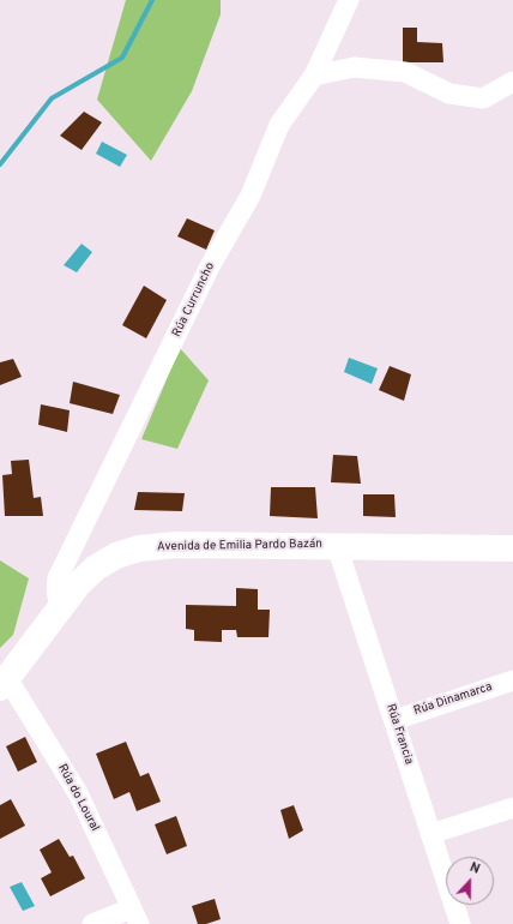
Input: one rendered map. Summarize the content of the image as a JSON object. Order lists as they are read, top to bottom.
{
  "streets": {
    "street": [
      "Rúa Curruncho",
      "Avenida de Emilia Pardo Bazán",
      "Rúa Dinamarca",
      "Rúa Francia",
      "Rúa do Loural"
    ]
  },
  "crossings": [
    ["Rúa Curruncho", "Avenida de Emilia Pardo Bazán"],
    ["Avenida de Emilia Pardo Bazán", "Rúa Francia"],
    ["Avenida de Emilia Pardo Bazán", "Rúa do Loural"],
    ["Rúa Dinamarca", "Rúa Francia"]
  ],
  "north": "top"
}
